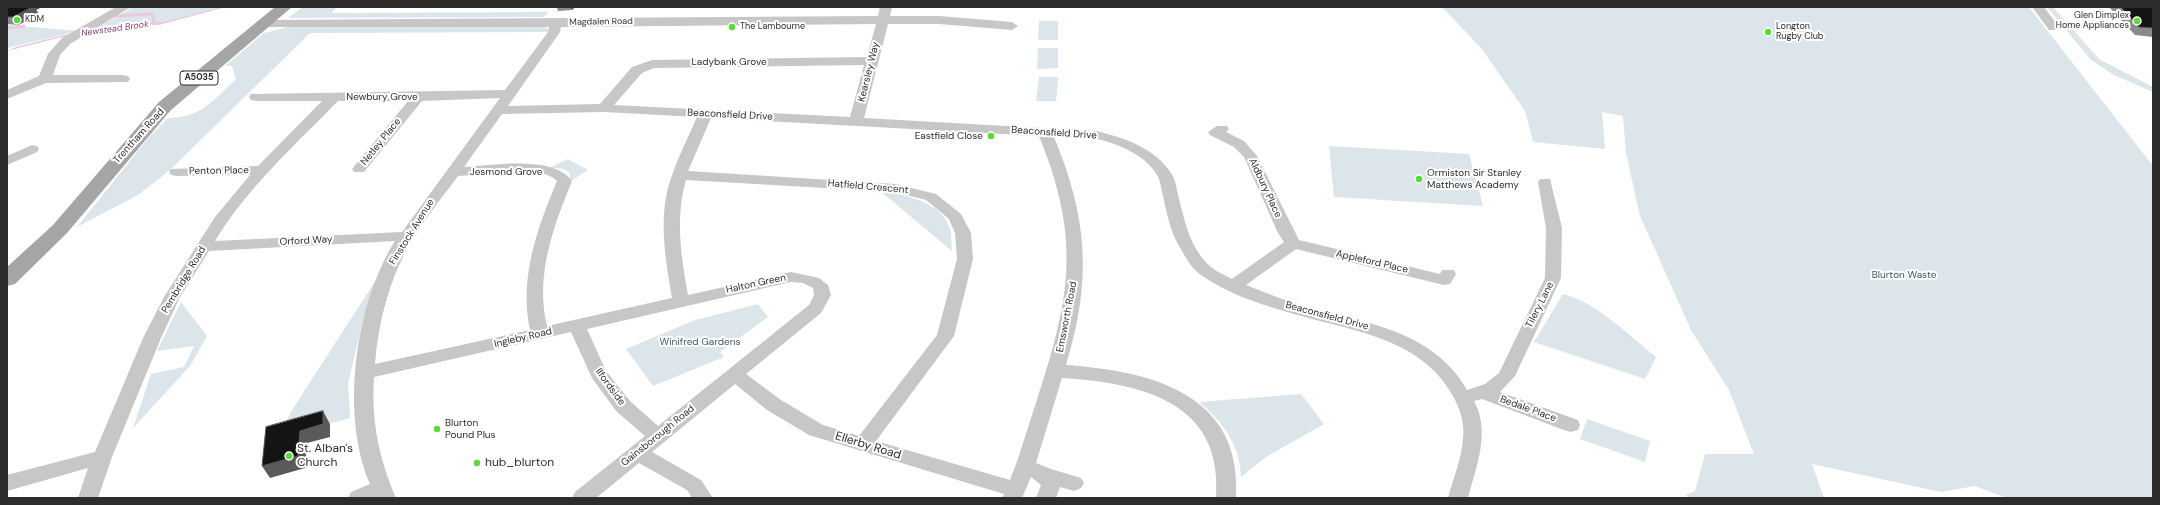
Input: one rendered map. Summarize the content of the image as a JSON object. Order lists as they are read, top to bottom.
{
  "streets": {
    "main road": ["A5035", "Trentham Road"],
    "street": [
      "Magdalen Road",
      "Ladybank Grove",
      "Kearsley Way",
      "Newbury Grove",
      "Beaconsfield Drive",
      "Netley Place",
      "Penton Place",
      "Jesmond Grove",
      "Hatfield Crescent",
      "Aldbury Place",
      "Finstock Avenue",
      "Orford Way",
      "Appleford Place",
      "Pembridge Road",
      "Halton Green",
      "Tilery Lane",
      "Emsworth Road",
      "Ingleby Road",
      "Ilfordside",
      "Bedale Place",
      "Gainsborough Road",
      "Ellerby Road"
    ]
  },
  "crossings": [
    ["Magdalen Road", "Kearsley Way"],
    ["Magdalen Road", "Trentham Road"],
    ["Magdalen Road", "Finstock Avenue"],
    ["Ladybank Grove", "Kearsley Way"],
    ["Ladybank Grove", "Beaconsfield Drive"],
    ["Kearsley Way", "Beaconsfield Drive"],
    ["Newbury Grove", "Netley Place"],
    ["Newbury Grove", "Finstock Avenue"],
    ["Newbury Grove", "Pembridge Road"],
    ["Beaconsfield Drive", "Finstock Avenue"],
    ["Beaconsfield Drive", "Tilery Lane"],
    ["Beaconsfield Drive", "Emsworth Road"],
    ["Penton Place", "Pembridge Road"],
    ["Jesmond Grove", "Finstock Avenue"],
    ["Jesmond Grove", "Ingleby Road"],
    ["Hatfield Crescent", "Ellerby Road"],
    ["Aldbury Place", "Appleford Place"],
    ["Finstock Avenue", "Orford Way"],
    ["Finstock Avenue", "Ingleby Road"],
    ["Orford Way", "Pembridge Road"],
    ["Halton Green", "Ingleby Road"],
    ["Halton Green", "Gainsborough Road"],
    ["Halton Green", "Ellerby Road"],
    ["Tilery Lane", "Bedale Place"],
    ["Emsworth Road", "Ellerby Road"],
    ["Ingleby Road", "Ilfordside"],
    ["Ilfordside", "Gainsborough Road"],
    ["Gainsborough Road", "Ellerby Road"]
  ],
  "water": ["Newstead Brook"],
  "parks": ["Blurton Waste", "Winifred Gardens"],
  "places": [
    "KDM",
    "Glen Dimplex Home Appliances",
    "The Lambourne",
    "Longton Rugby Club",
    "Eastfield Close",
    "Ormiston Sir Stanley Matthews Academy",
    "Blurton Pound Plus",
    "St. Alban's Church",
    "hub_blurton"
  ]
}
